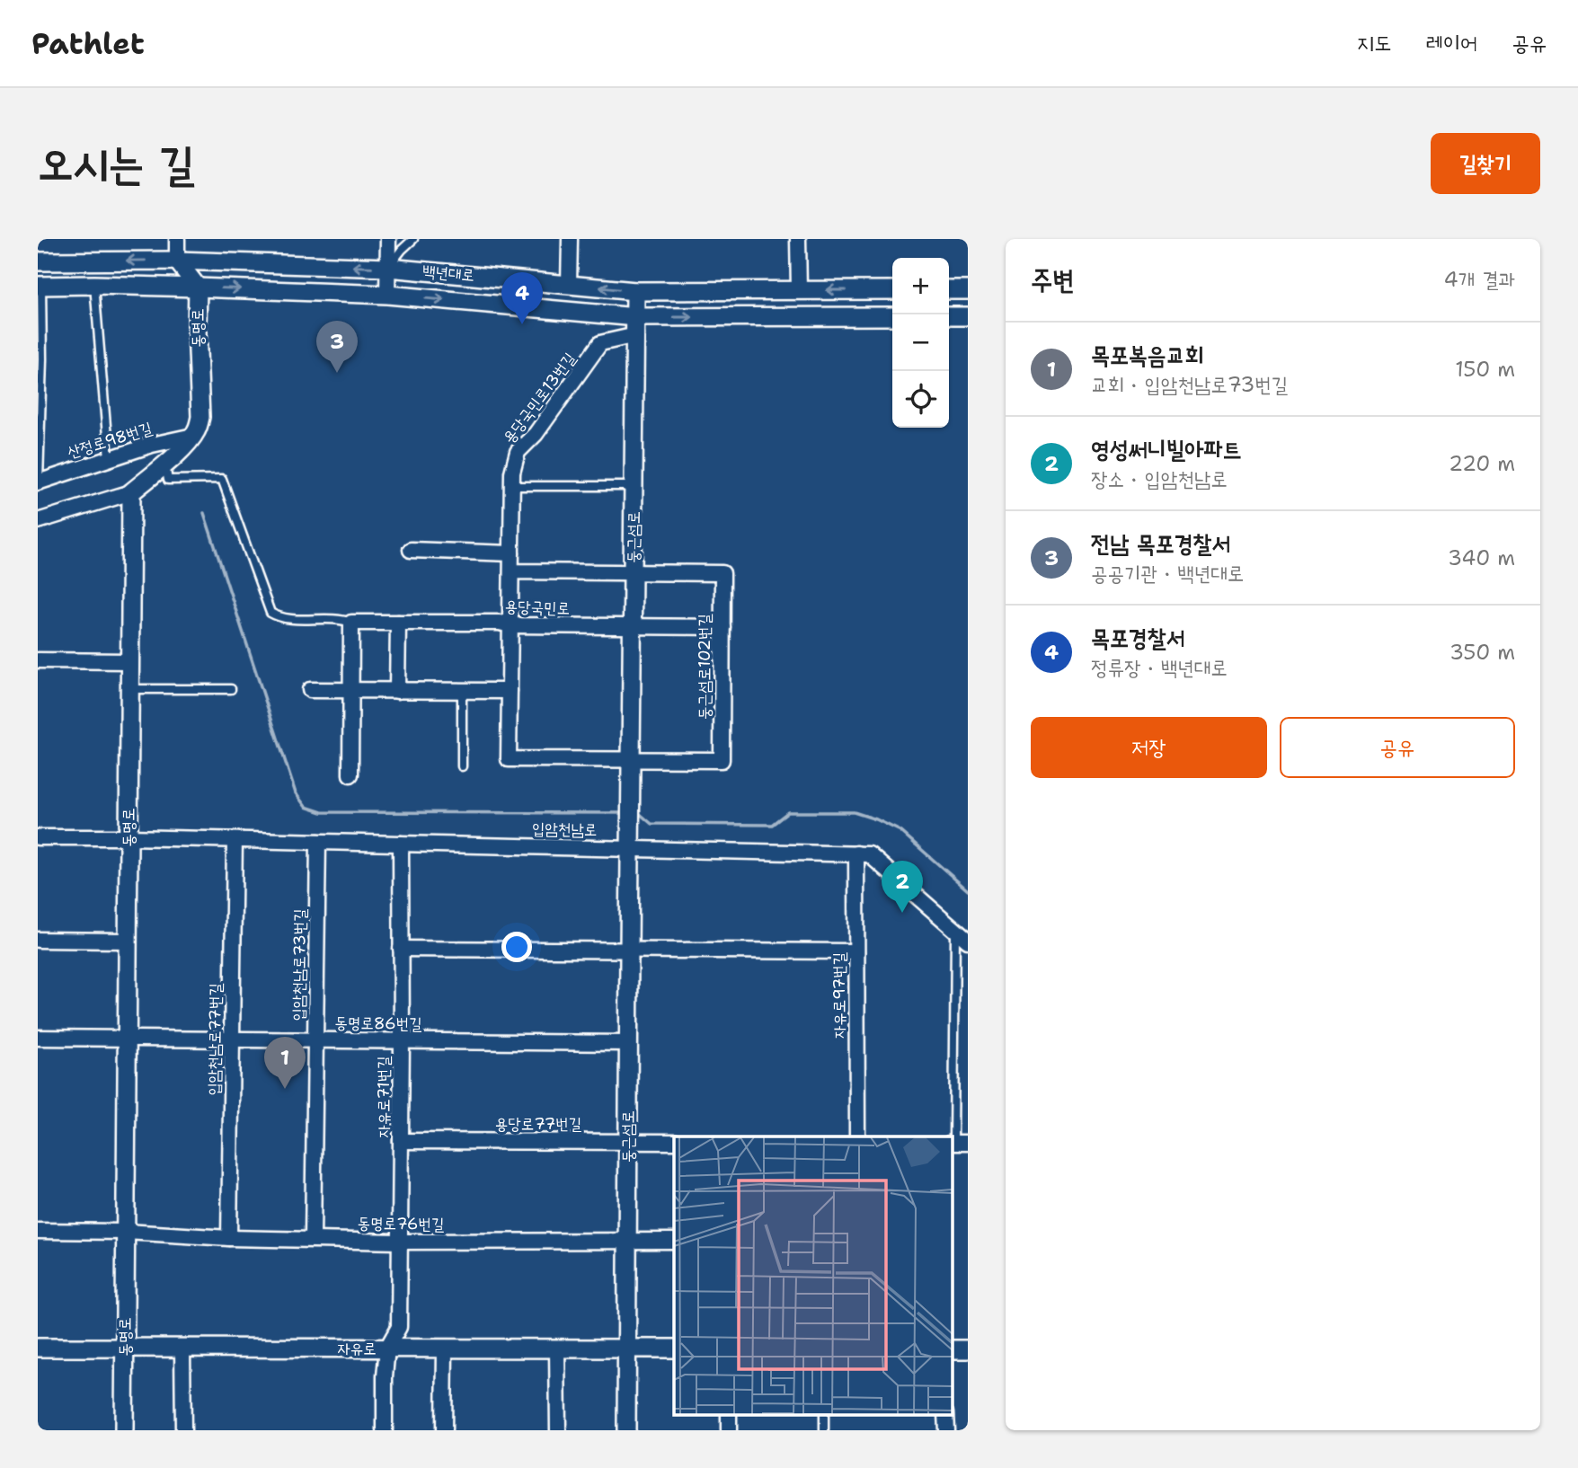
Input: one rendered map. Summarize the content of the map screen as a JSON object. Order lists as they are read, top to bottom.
{
  "streets": {
    "street": [
      "백년대로",
      "동명로",
      "용당국민로13번길",
      "산정로98번길",
      "둥근섬로",
      "용당국민로",
      "둥근섬로102번길",
      "입암천남로",
      "입암천남로73번길",
      "자유로97번길",
      "동명로86번길",
      "입암천남로77번길",
      "자유로71번길",
      "용당로77번길",
      "동명로76번길",
      "자유로"
    ]
  },
  "crossings": [
    ["백년대로", "동명로"],
    ["백년대로", "용당국민로13번길"],
    ["백년대로", "둥근섬로"],
    ["동명로", "산정로98번길"],
    ["동명로", "입암천남로"],
    ["동명로", "동명로86번길"],
    ["동명로", "동명로76번길"],
    ["동명로", "자유로"],
    ["용당국민로13번길", "둥근섬로"],
    ["용당국민로13번길", "용당국민로"],
    ["용당국민로13번길", "둥근섬로102번길"],
    ["둥근섬로", "용당국민로"],
    ["둥근섬로", "둥근섬로102번길"],
    ["둥근섬로", "입암천남로"],
    ["둥근섬로", "동명로86번길"],
    ["둥근섬로", "용당로77번길"],
    ["둥근섬로", "동명로76번길"],
    ["둥근섬로", "자유로"],
    ["용당국민로", "둥근섬로102번길"],
    ["입암천남로", "입암천남로73번길"],
    ["입암천남로", "자유로97번길"],
    ["입암천남로", "입암천남로77번길"],
    ["입암천남로", "자유로71번길"],
    ["입암천남로73번길", "동명로86번길"],
    ["입암천남로73번길", "동명로76번길"],
    ["동명로86번길", "입암천남로77번길"],
    ["동명로86번길", "자유로71번길"],
    ["입암천남로77번길", "동명로76번길"],
    ["자유로71번길", "용당로77번길"],
    ["자유로71번길", "동명로76번길"],
    ["자유로71번길", "자유로"]
  ],
  "page": {
    "header": "Pathlet",
    "nav": ["지도", "레이어", "공유"],
    "buttons": [
      "길찾기",
      ["저장", "공유"]
    ],
    "title": "오시는 길",
    "heading": ["주변", "4개 결과"],
    "map_buttons": ["+", "−"],
    "pins": [
      "4",
      "3",
      "2",
      "1"
    ],
    "list": [
      {
        "mark": "1",
        "name": "목포복음교회",
        "note": "교회 · 입암천남로73번길",
        "value": "150 m"
      },
      {
        "mark": "2",
        "name": "영성써니빌아파트",
        "note": "장소 · 입암천남로",
        "value": "220 m"
      },
      {
        "mark": "3",
        "name": "전남 목포경찰서",
        "note": "공공기관 · 백년대로",
        "value": "340 m"
      },
      {
        "mark": "4",
        "name": "목포경찰서",
        "note": "정류장 · 백년대로",
        "value": "350 m"
      }
    ]
  }
}
